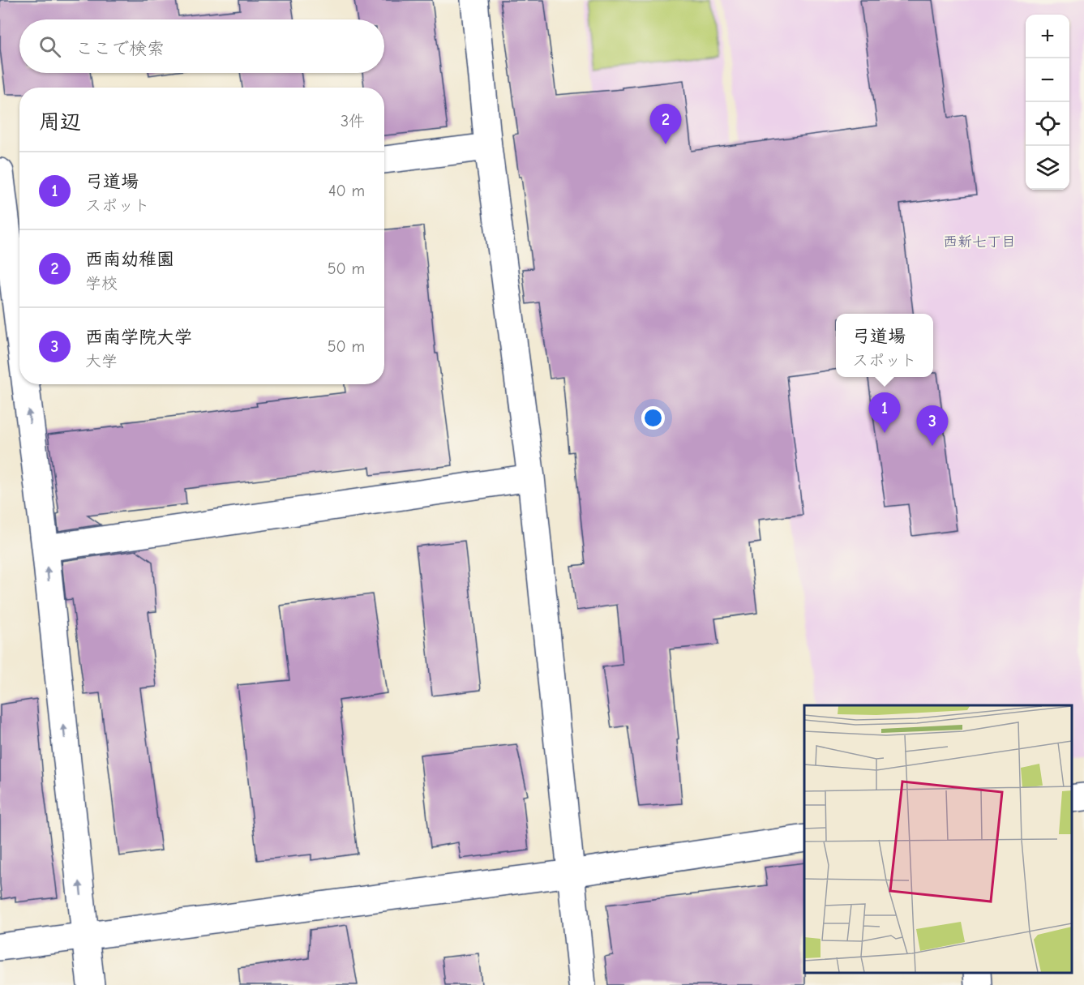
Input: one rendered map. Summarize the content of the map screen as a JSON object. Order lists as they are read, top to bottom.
{
  "districts": ["西新七丁目"],
  "page": {
    "map_buttons": ["+", "−"],
    "search": "ここで検索",
    "heading": ["周辺", "3件"],
    "pins": ["2", "1", "3"],
    "list": [
      {
        "mark": "1",
        "name": "弓道場",
        "note": "スポット",
        "value": "40 m"
      },
      {
        "mark": "2",
        "name": "西南幼稚園",
        "note": "学校",
        "value": "50 m"
      },
      {
        "mark": "3",
        "name": "西南学院大学",
        "note": "大学",
        "value": "50 m"
      }
    ],
    "popup": ["弓道場", "スポット"]
  }
}
